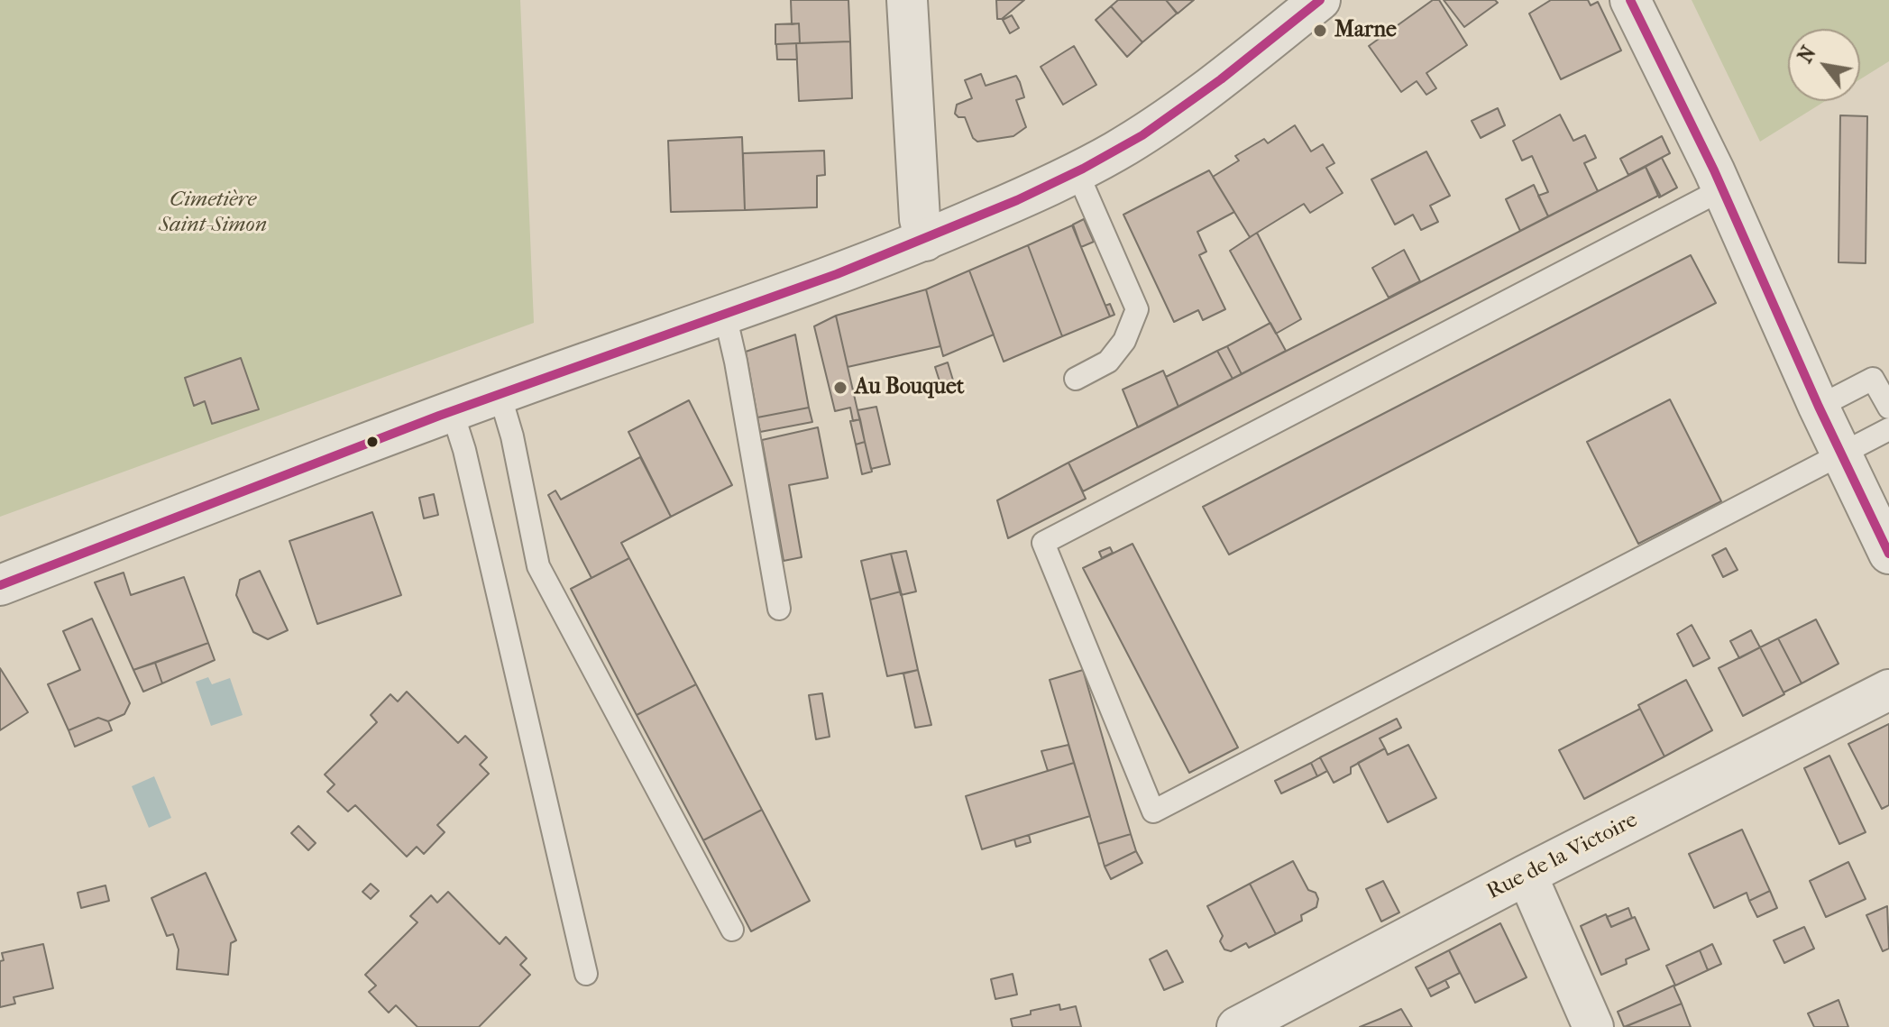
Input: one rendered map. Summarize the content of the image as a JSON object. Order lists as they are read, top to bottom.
{
  "streets": {
    "street": ["Rue de la Victoire"]
  },
  "parks": ["Cimetière Saint-Simon"],
  "places": ["Marne", "Au Bouquet"],
  "north": "top left"
}
